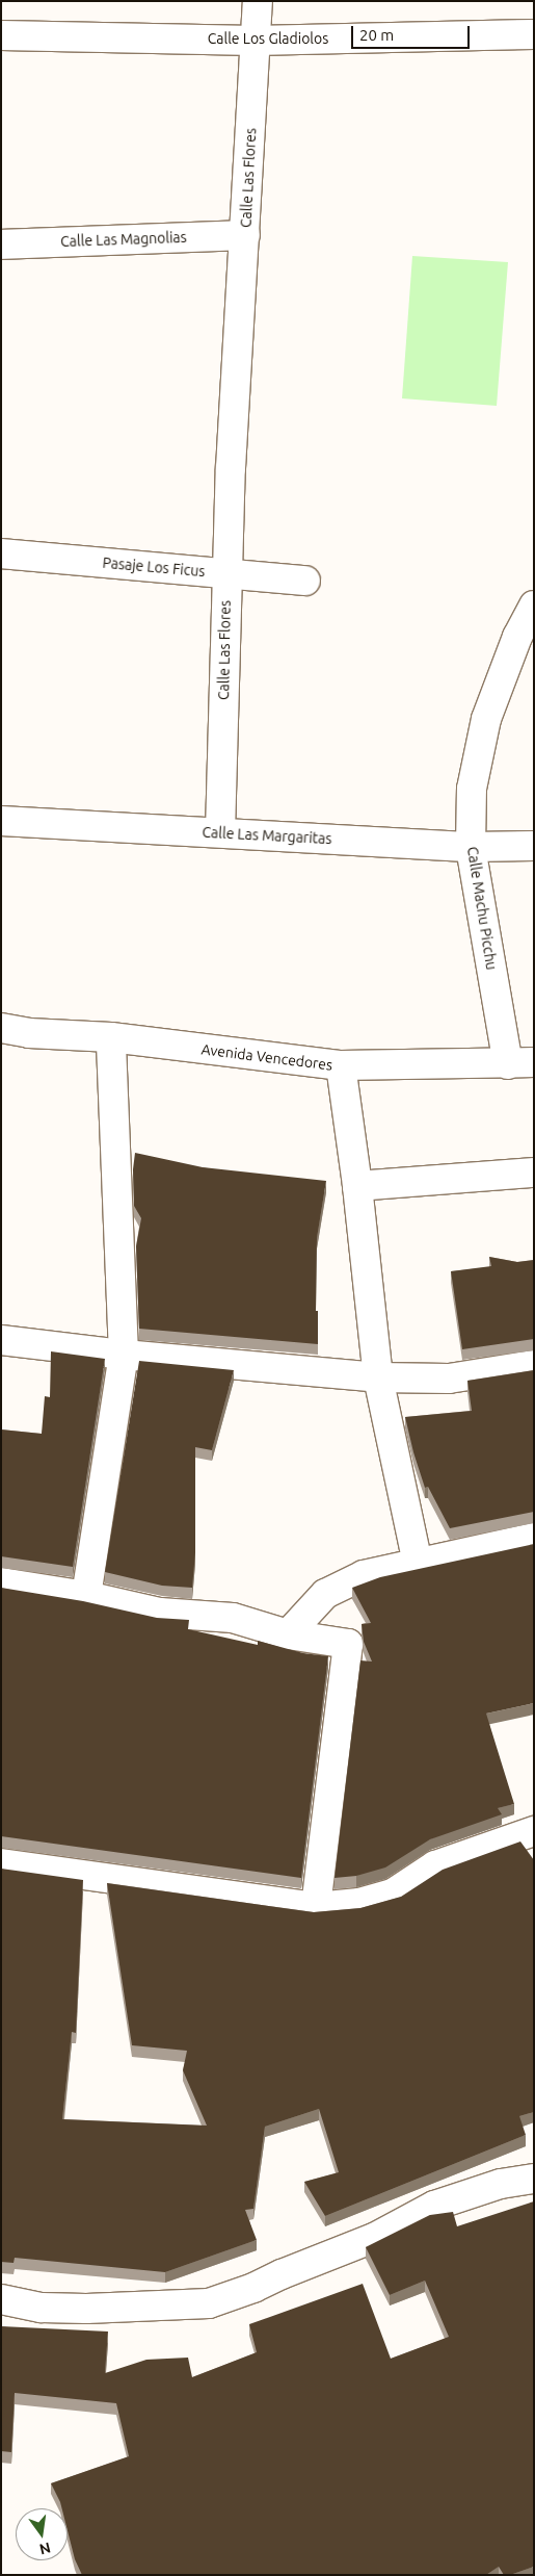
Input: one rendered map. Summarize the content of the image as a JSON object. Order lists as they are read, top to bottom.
{
  "streets": {
    "street": [
      "Calle Los Gladiolos",
      "Calle Las Flores",
      "Calle Las Magnolias",
      "Pasaje Los Ficus",
      "Calle Las Margaritas",
      "Calle Machu Picchu",
      "Avenida Vencedores"
    ]
  },
  "crossings": [
    ["Calle Los Gladiolos", "Calle Las Flores"],
    ["Calle Las Flores", "Calle Las Magnolias"],
    ["Calle Las Flores", "Pasaje Los Ficus"],
    ["Calle Las Flores", "Calle Las Margaritas"],
    ["Calle Las Margaritas", "Calle Machu Picchu"],
    ["Calle Machu Picchu", "Avenida Vencedores"]
  ],
  "scale_bar": "20 m",
  "north": "bottom"
}
